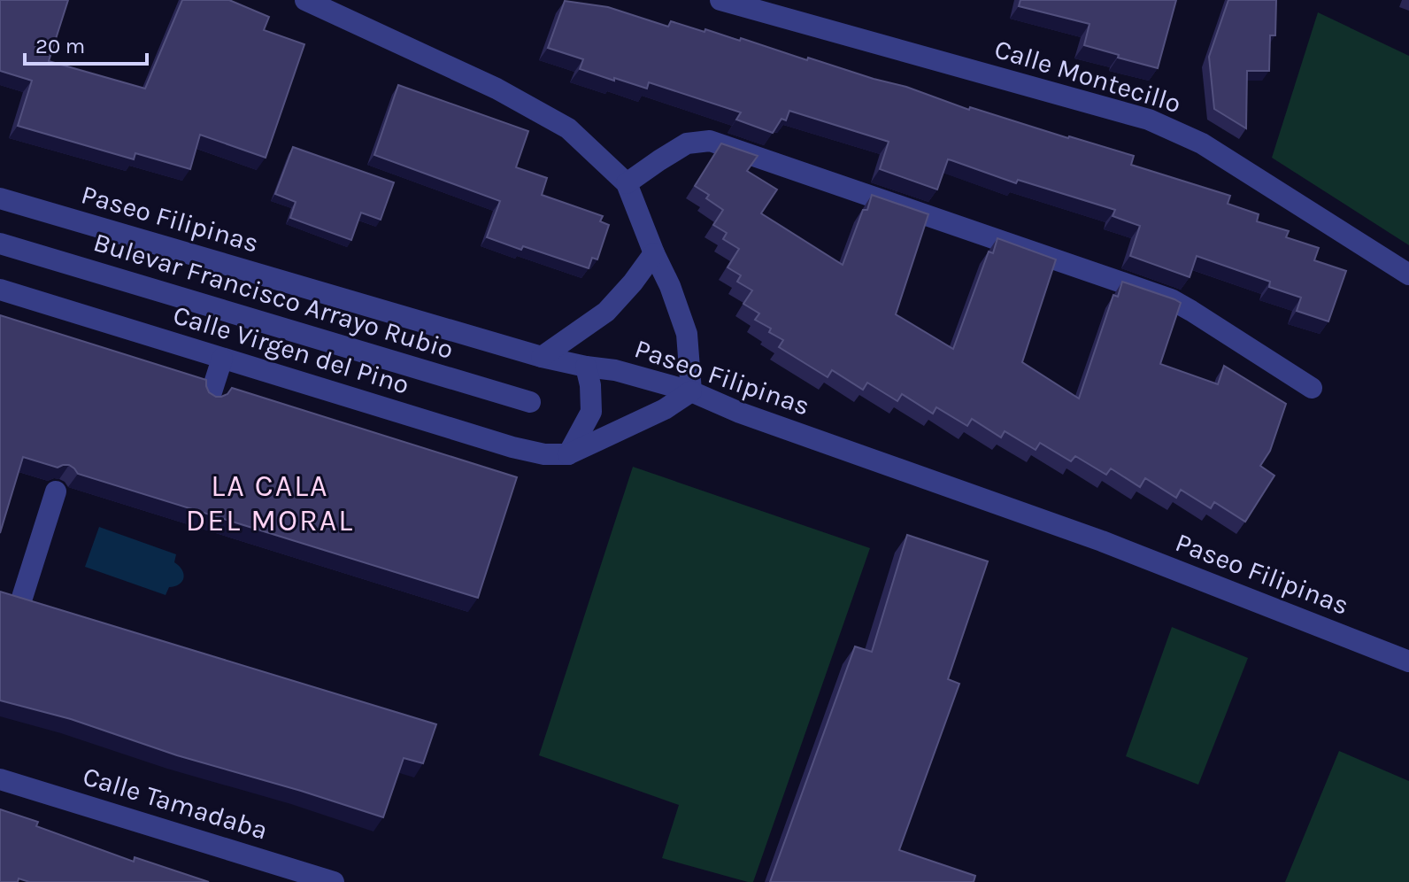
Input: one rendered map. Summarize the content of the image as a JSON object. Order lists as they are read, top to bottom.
{
  "streets": {
    "street": [
      "Calle Montecillo",
      "Paseo Filipinas",
      "Bulevar Francisco Arrayo Rubio",
      "Calle Virgen del Pino",
      "Calle Tamadaba"
    ]
  },
  "crossings": [
    ["Paseo Filipinas", "Calle Virgen del Pino"]
  ],
  "districts": ["LA CALA DEL MORAL"],
  "scale_bar": "20 m"
}
